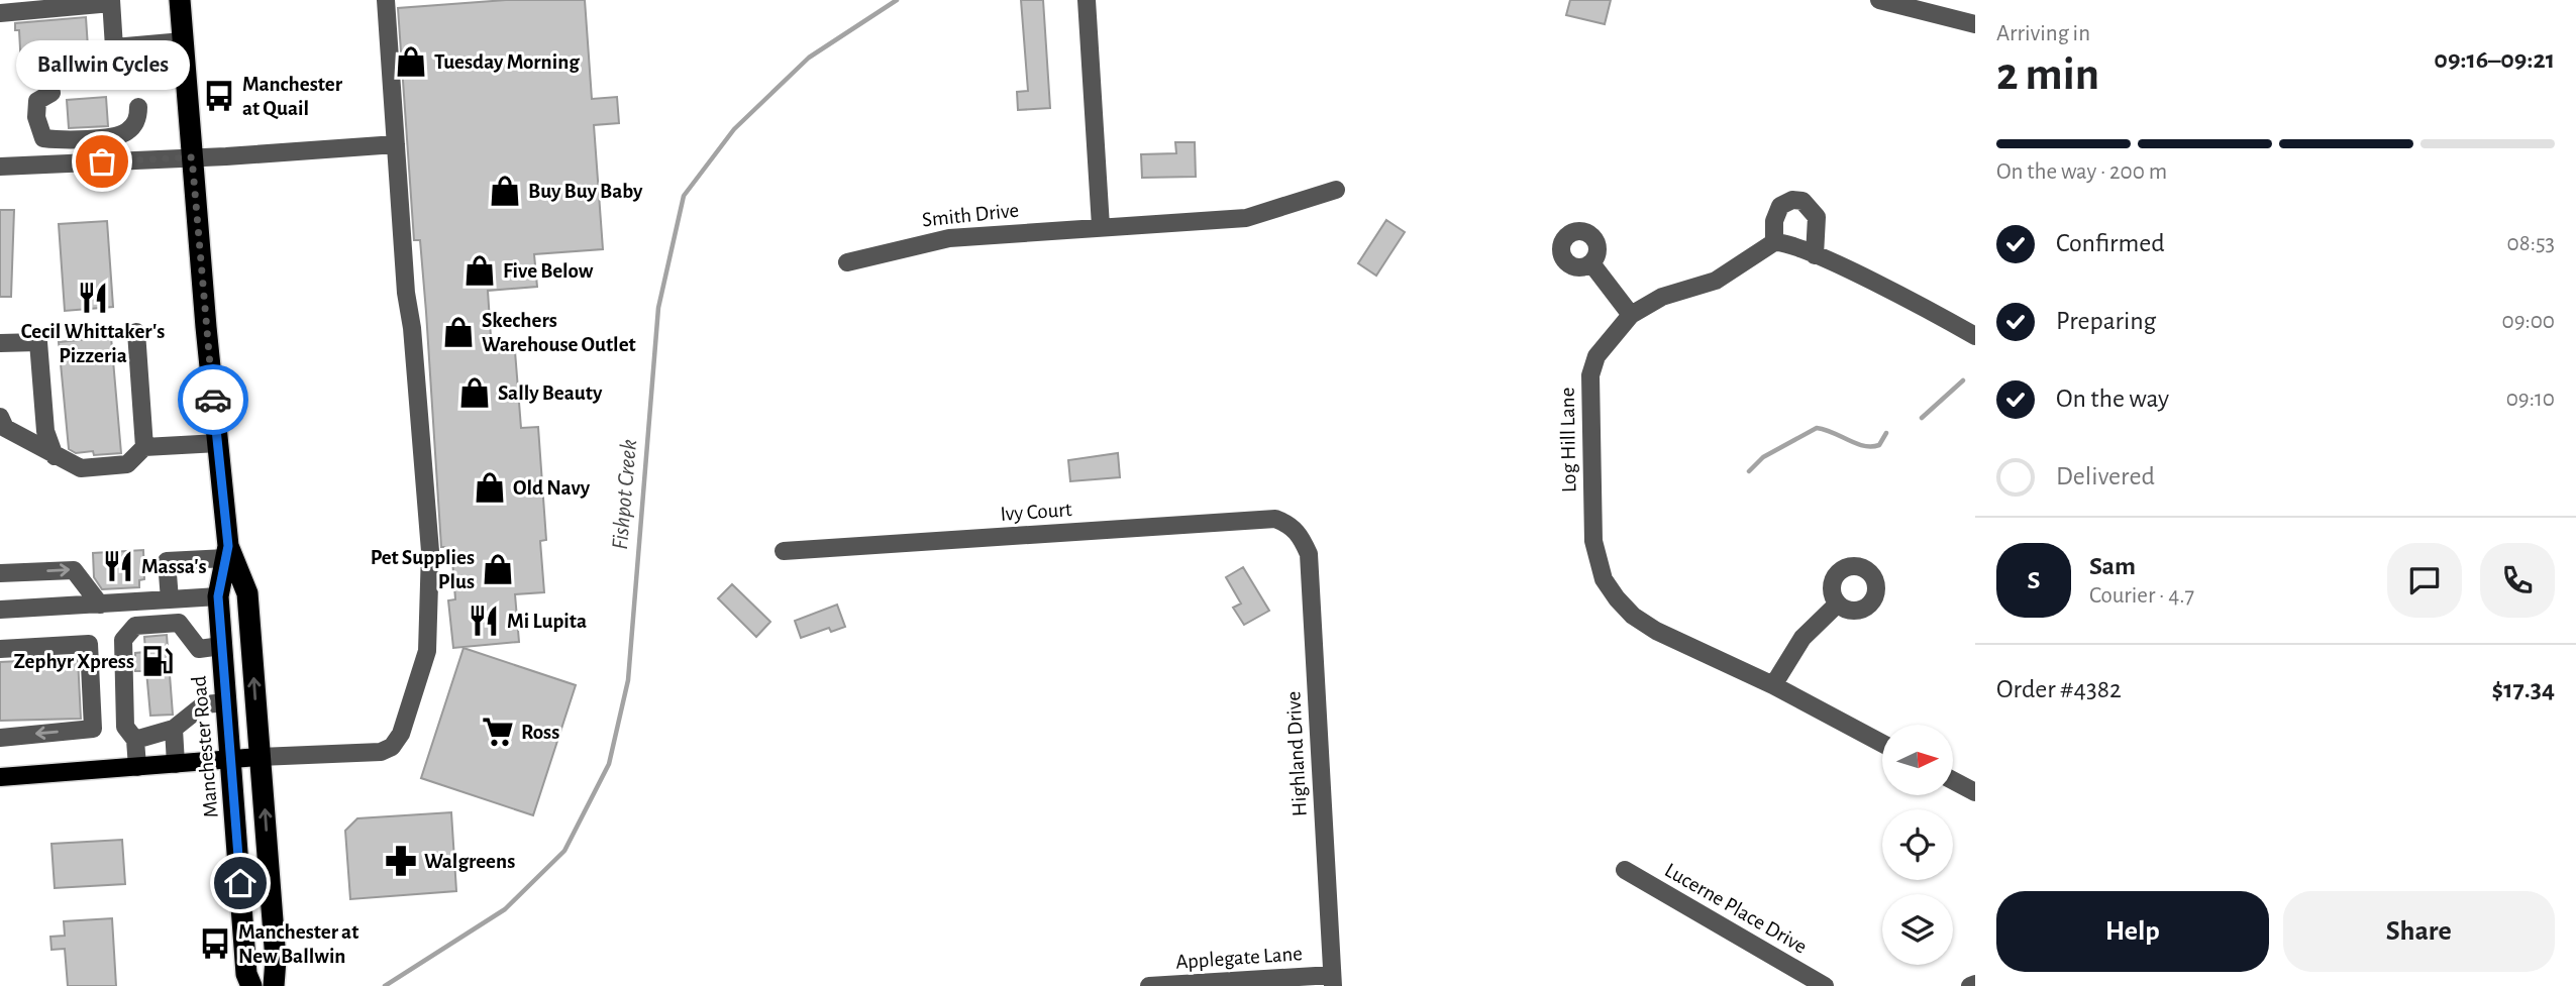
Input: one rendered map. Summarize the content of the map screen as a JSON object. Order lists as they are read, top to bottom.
{
  "streets": {
    "highway": ["Manchester Road"],
    "street": [
      "Smith Drive",
      "Log Hill Lane",
      "Ivy Court",
      "Highland Drive",
      "Lucerne Place Drive",
      "Applegate Lane"
    ]
  },
  "crossings": [
    ["Ivy Court", "Highland Drive"],
    ["Highland Drive", "Applegate Lane"]
  ],
  "water": ["Fishpot Creek"],
  "places": {
    "shop": [
      "Tuesday Morning",
      "Buy Buy Baby",
      "Five Below",
      "Skechers Warehouse Outlet",
      "Sally Beauty",
      "Old Navy",
      "Pet Supplies Plus"
    ],
    "bus stop": ["Manchester at Quail", "Manchester at New Ballwin"],
    "other": ["Ballwin Cycles"],
    "restaurant": ["Cecil Whittaker's Pizzeria", "Massa's", "Mi Lupita"],
    "fuel station": ["Zephyr Xpress"],
    "supermarket": ["Ross"],
    "pharmacy": ["Walgreens"]
  },
  "north": "right",
  "page": {
    "heading": ["2 min", "Arriving in", "09:16–09:21"],
    "panel": [
      "Sam",
      "Courier · 4.7",
      "Order #4382",
      "$17.34"
    ],
    "bubble": "Ballwin Cycles",
    "bar": "On the way · 200 m",
    "list": [
      ["Confirmed", "08:53"],
      ["Preparing", "09:00"],
      ["On the way", "09:10"],
      "Delivered"
    ],
    "round": "S",
    "buttons": ["Help", "Share"]
  }
}
